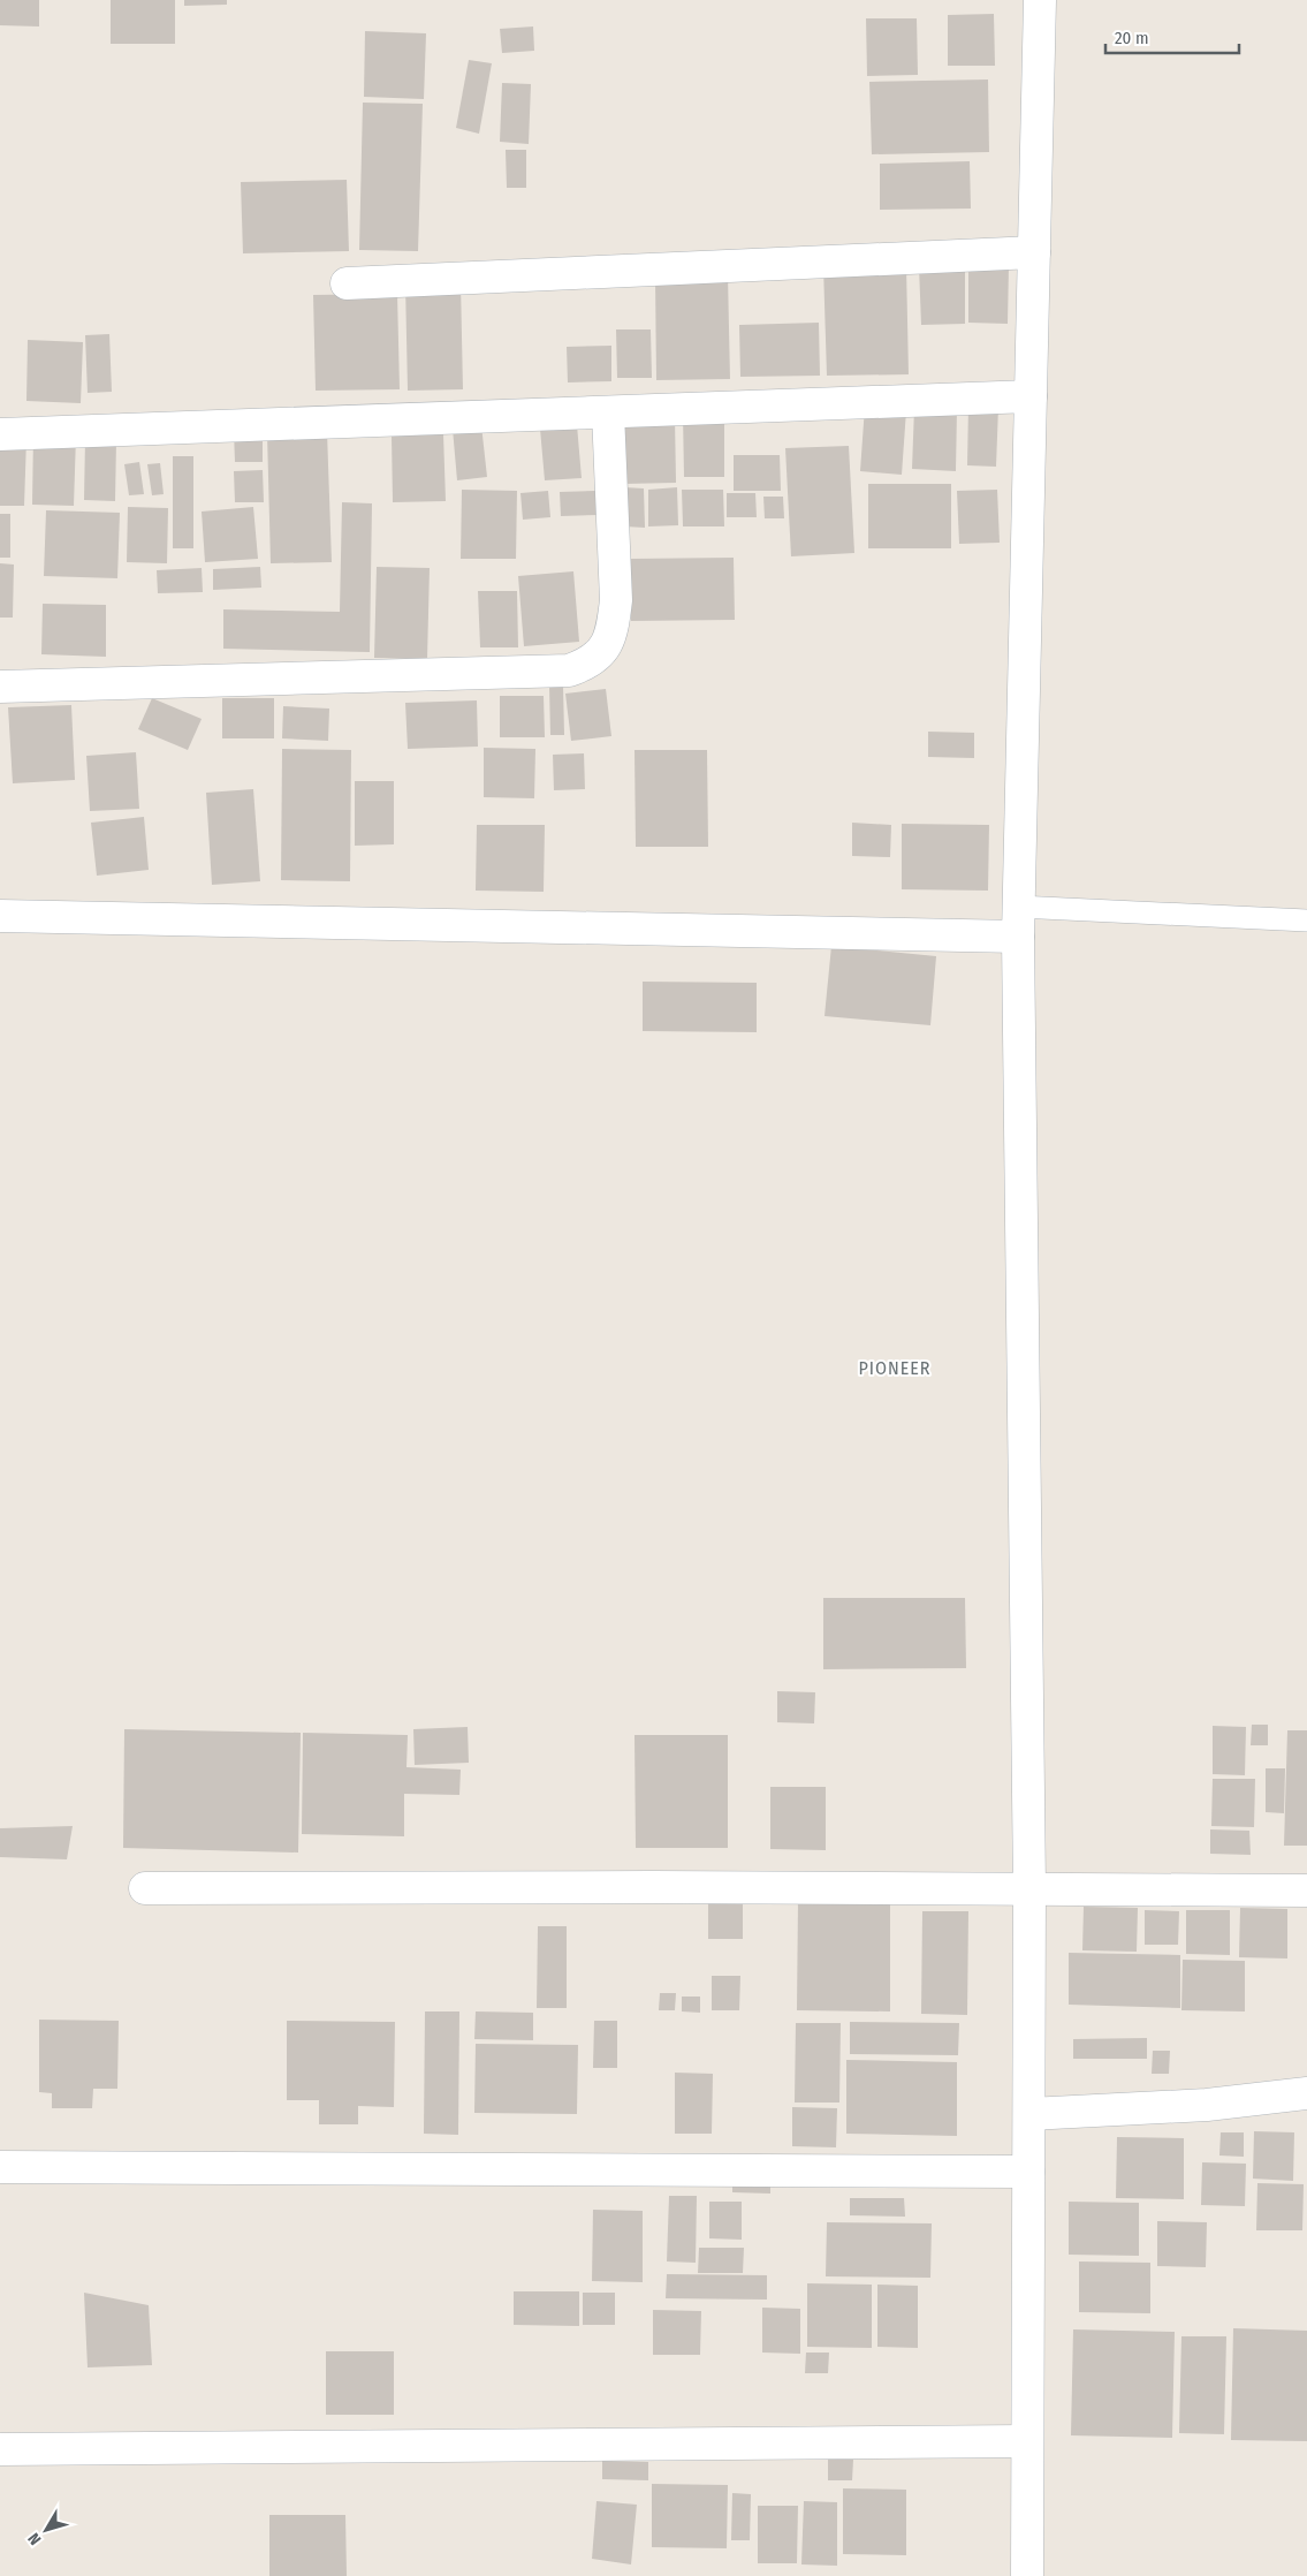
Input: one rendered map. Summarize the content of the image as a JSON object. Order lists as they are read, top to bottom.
{
  "districts": ["PIONEER"],
  "scale_bar": "20 m",
  "north": "bottom left"
}
